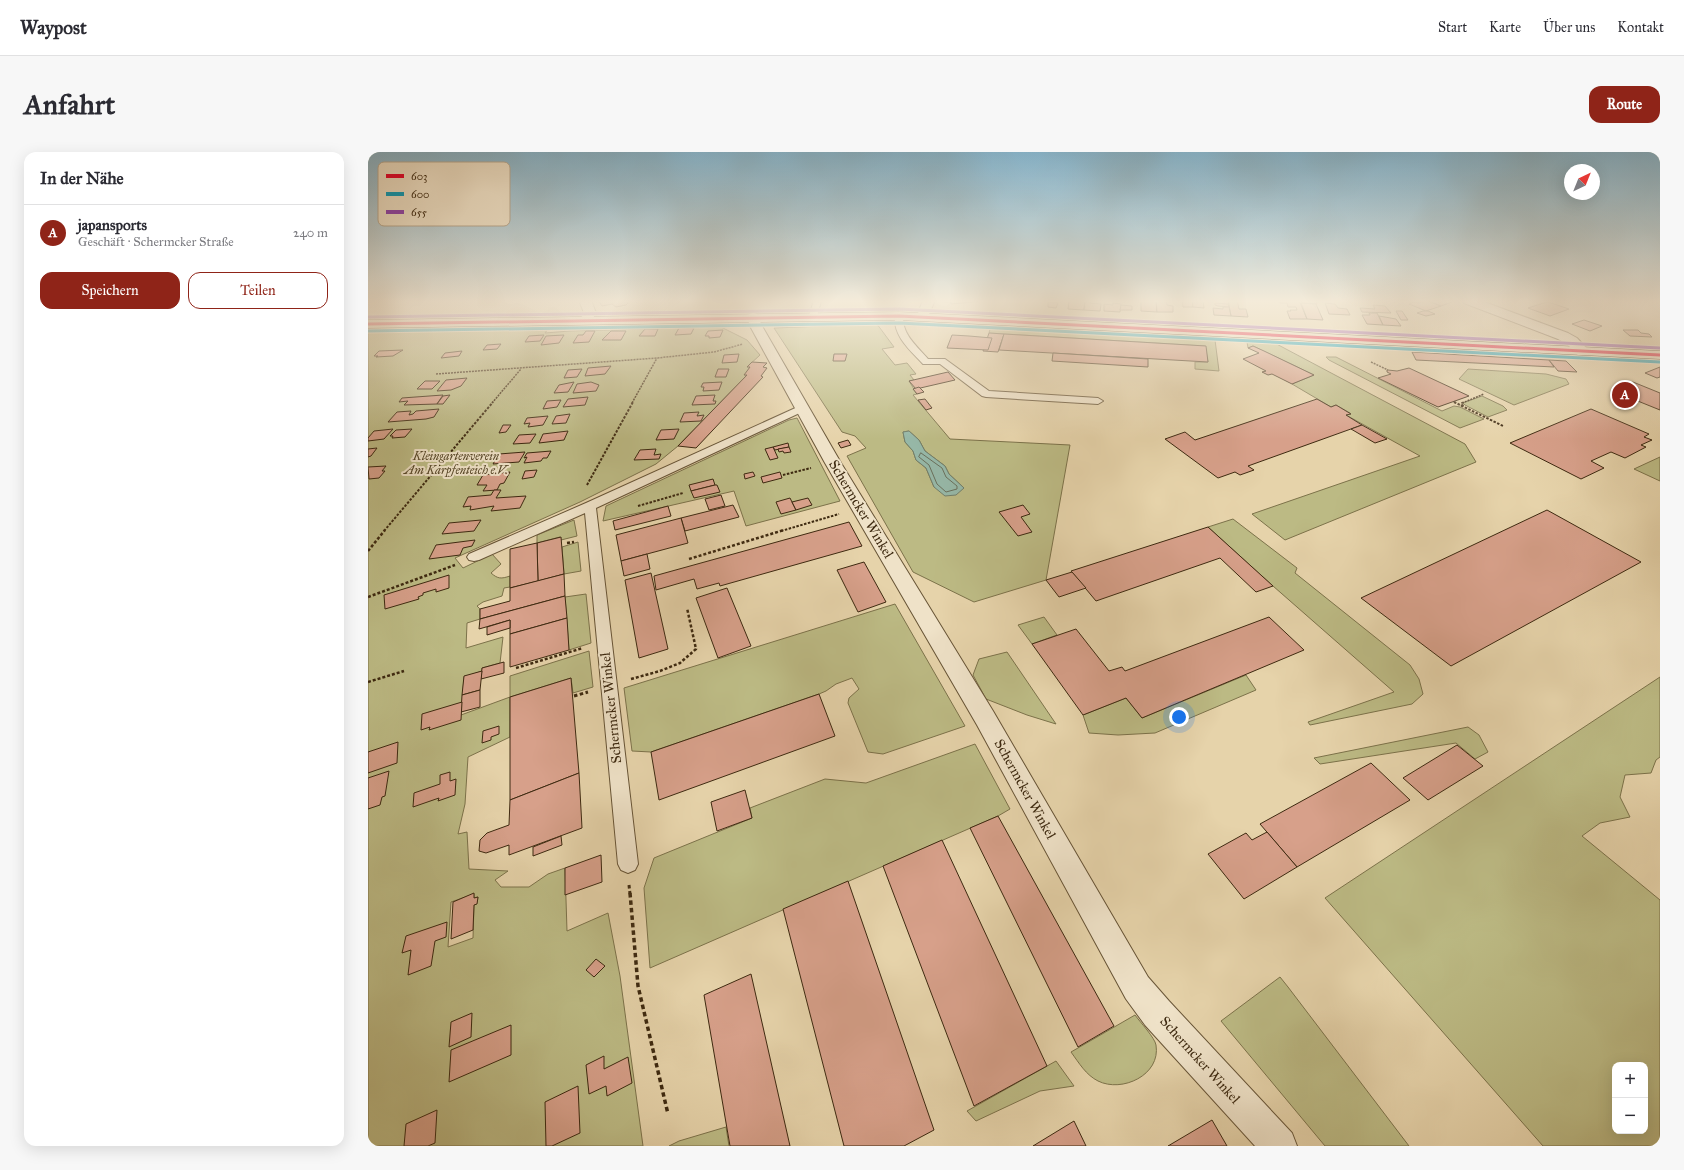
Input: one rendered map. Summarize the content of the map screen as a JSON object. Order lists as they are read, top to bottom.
{
  "streets": {
    "main road": ["Schermcker Winkel"]
  },
  "parks": ["Kleingartenverein Am Karpfenteich e.V."],
  "lines": ["transit line 603", "transit line 600", "transit line 655"],
  "legend": ["603", "600", "655"],
  "north": "top right",
  "page": {
    "header": "Waypost",
    "nav": [
      "Start",
      "Karte",
      "Über uns",
      "Kontakt"
    ],
    "buttons": [
      "Route",
      ["Speichern", "Teilen"]
    ],
    "title": "Anfahrt",
    "heading": "In der Nähe",
    "list": [
      {
        "mark": "A",
        "name": "japansports",
        "note": "Geschäft · Schermcker Straße",
        "value": "240 m"
      }
    ],
    "pins": "A",
    "map_buttons": ["+", "−"]
  }
}
